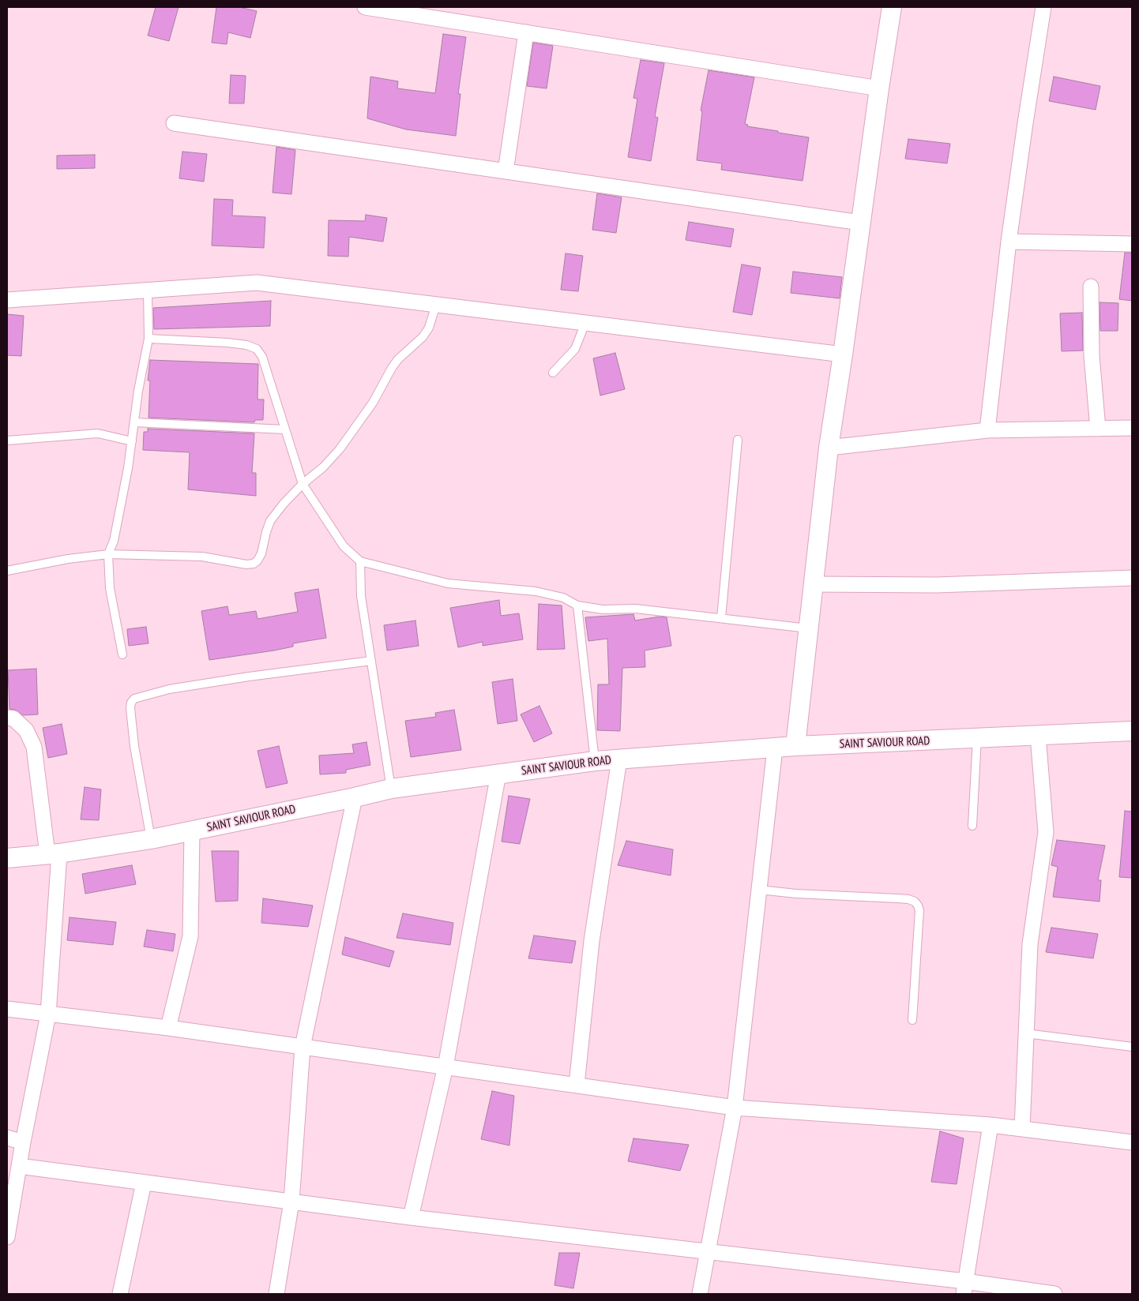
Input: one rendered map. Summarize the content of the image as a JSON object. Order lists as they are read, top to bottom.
{
  "streets": {
    "street": ["SAINT SAVIOUR ROAD"]
  }
}
